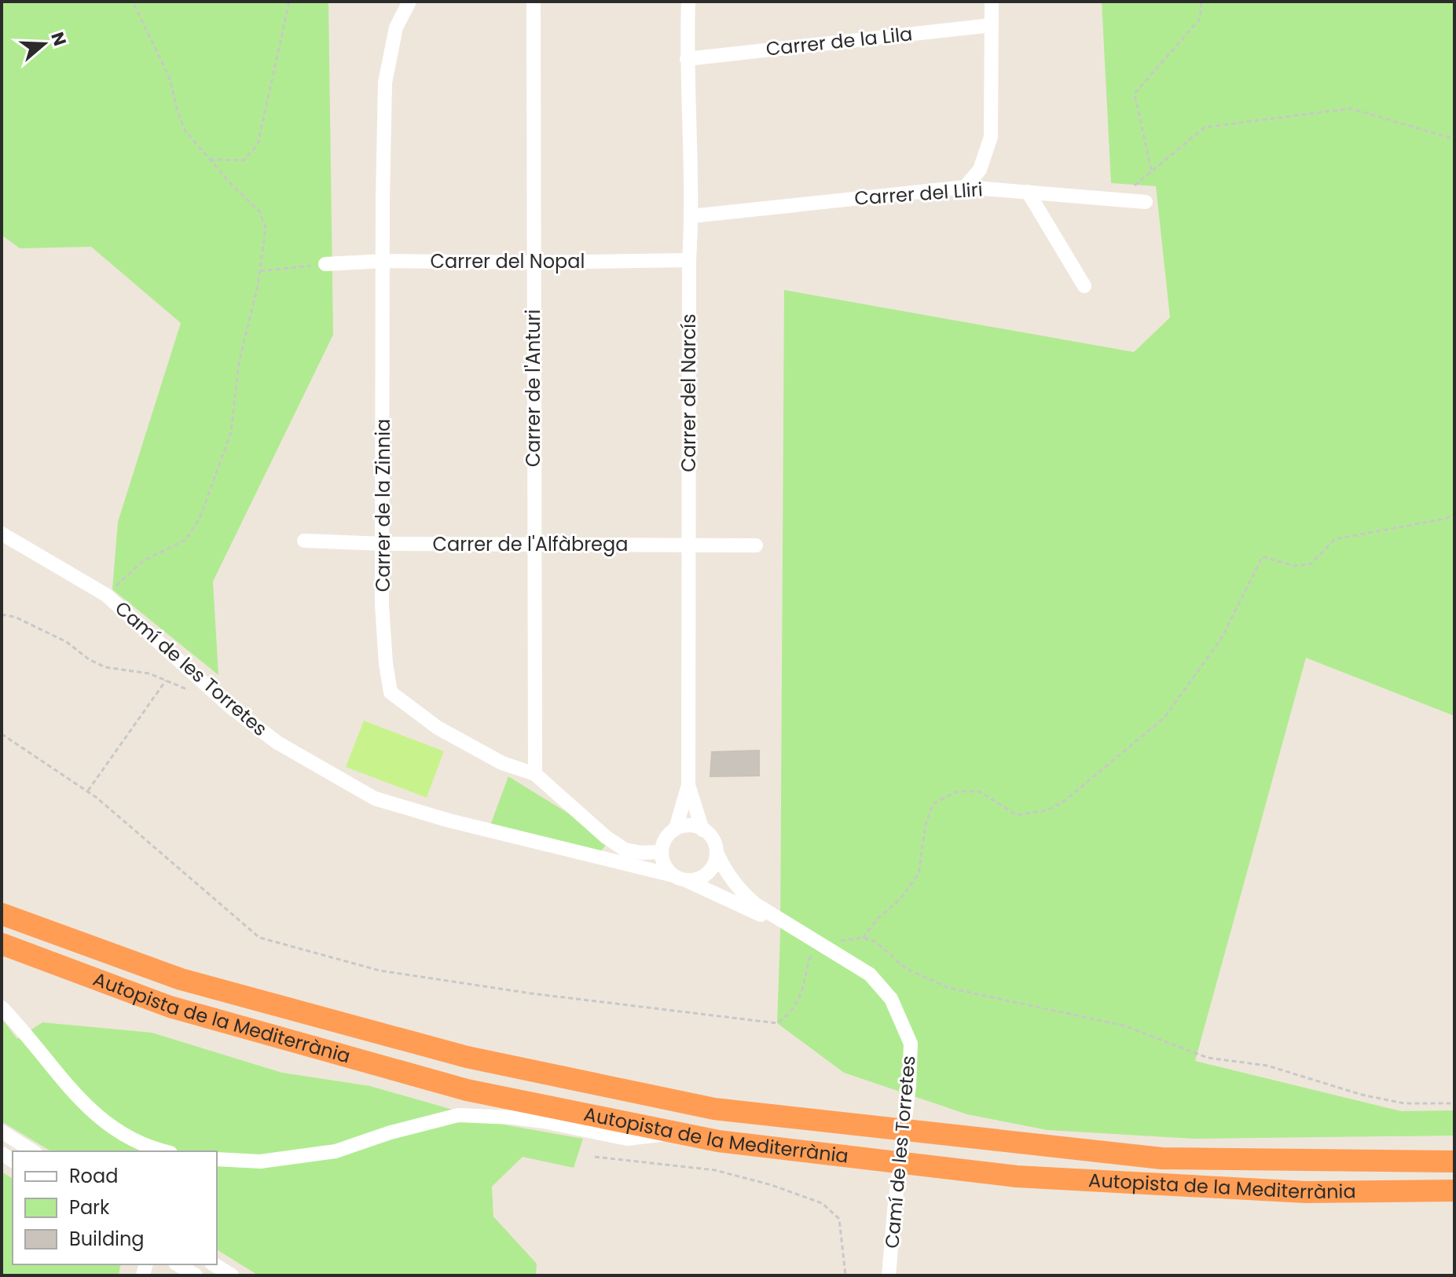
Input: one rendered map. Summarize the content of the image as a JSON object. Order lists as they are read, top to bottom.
{
  "streets": {
    "highway": ["Autopista de la Mediterrània"],
    "street": [
      "Carrer de la Lila",
      "Carrer del Lliri",
      "Carrer del Nopal",
      "Carrer de l'Anturi",
      "Carrer del Narcís",
      "Carrer de la Zinnia",
      "Carrer de l'Alfàbrega",
      "Camí de les Torretes"
    ]
  },
  "crossings": [
    ["Carrer de la Lila", "Carrer del Narcís"],
    ["Carrer del Lliri", "Carrer del Narcís"],
    ["Carrer del Nopal", "Carrer de l'Anturi"],
    ["Carrer del Nopal", "Carrer del Narcís"],
    ["Carrer del Nopal", "Carrer de la Zinnia"],
    ["Carrer de l'Anturi", "Carrer de la Zinnia"],
    ["Carrer de l'Anturi", "Carrer de l'Alfàbrega"],
    ["Carrer del Narcís", "Carrer de la Zinnia"],
    ["Carrer del Narcís", "Carrer de l'Alfàbrega"],
    ["Carrer del Narcís", "Camí de les Torretes"],
    ["Carrer de la Zinnia", "Carrer de l'Alfàbrega"],
    ["Carrer de la Zinnia", "Camí de les Torretes"]
  ],
  "legend": ["Road", "Park", "Building"],
  "north": "right"
}
